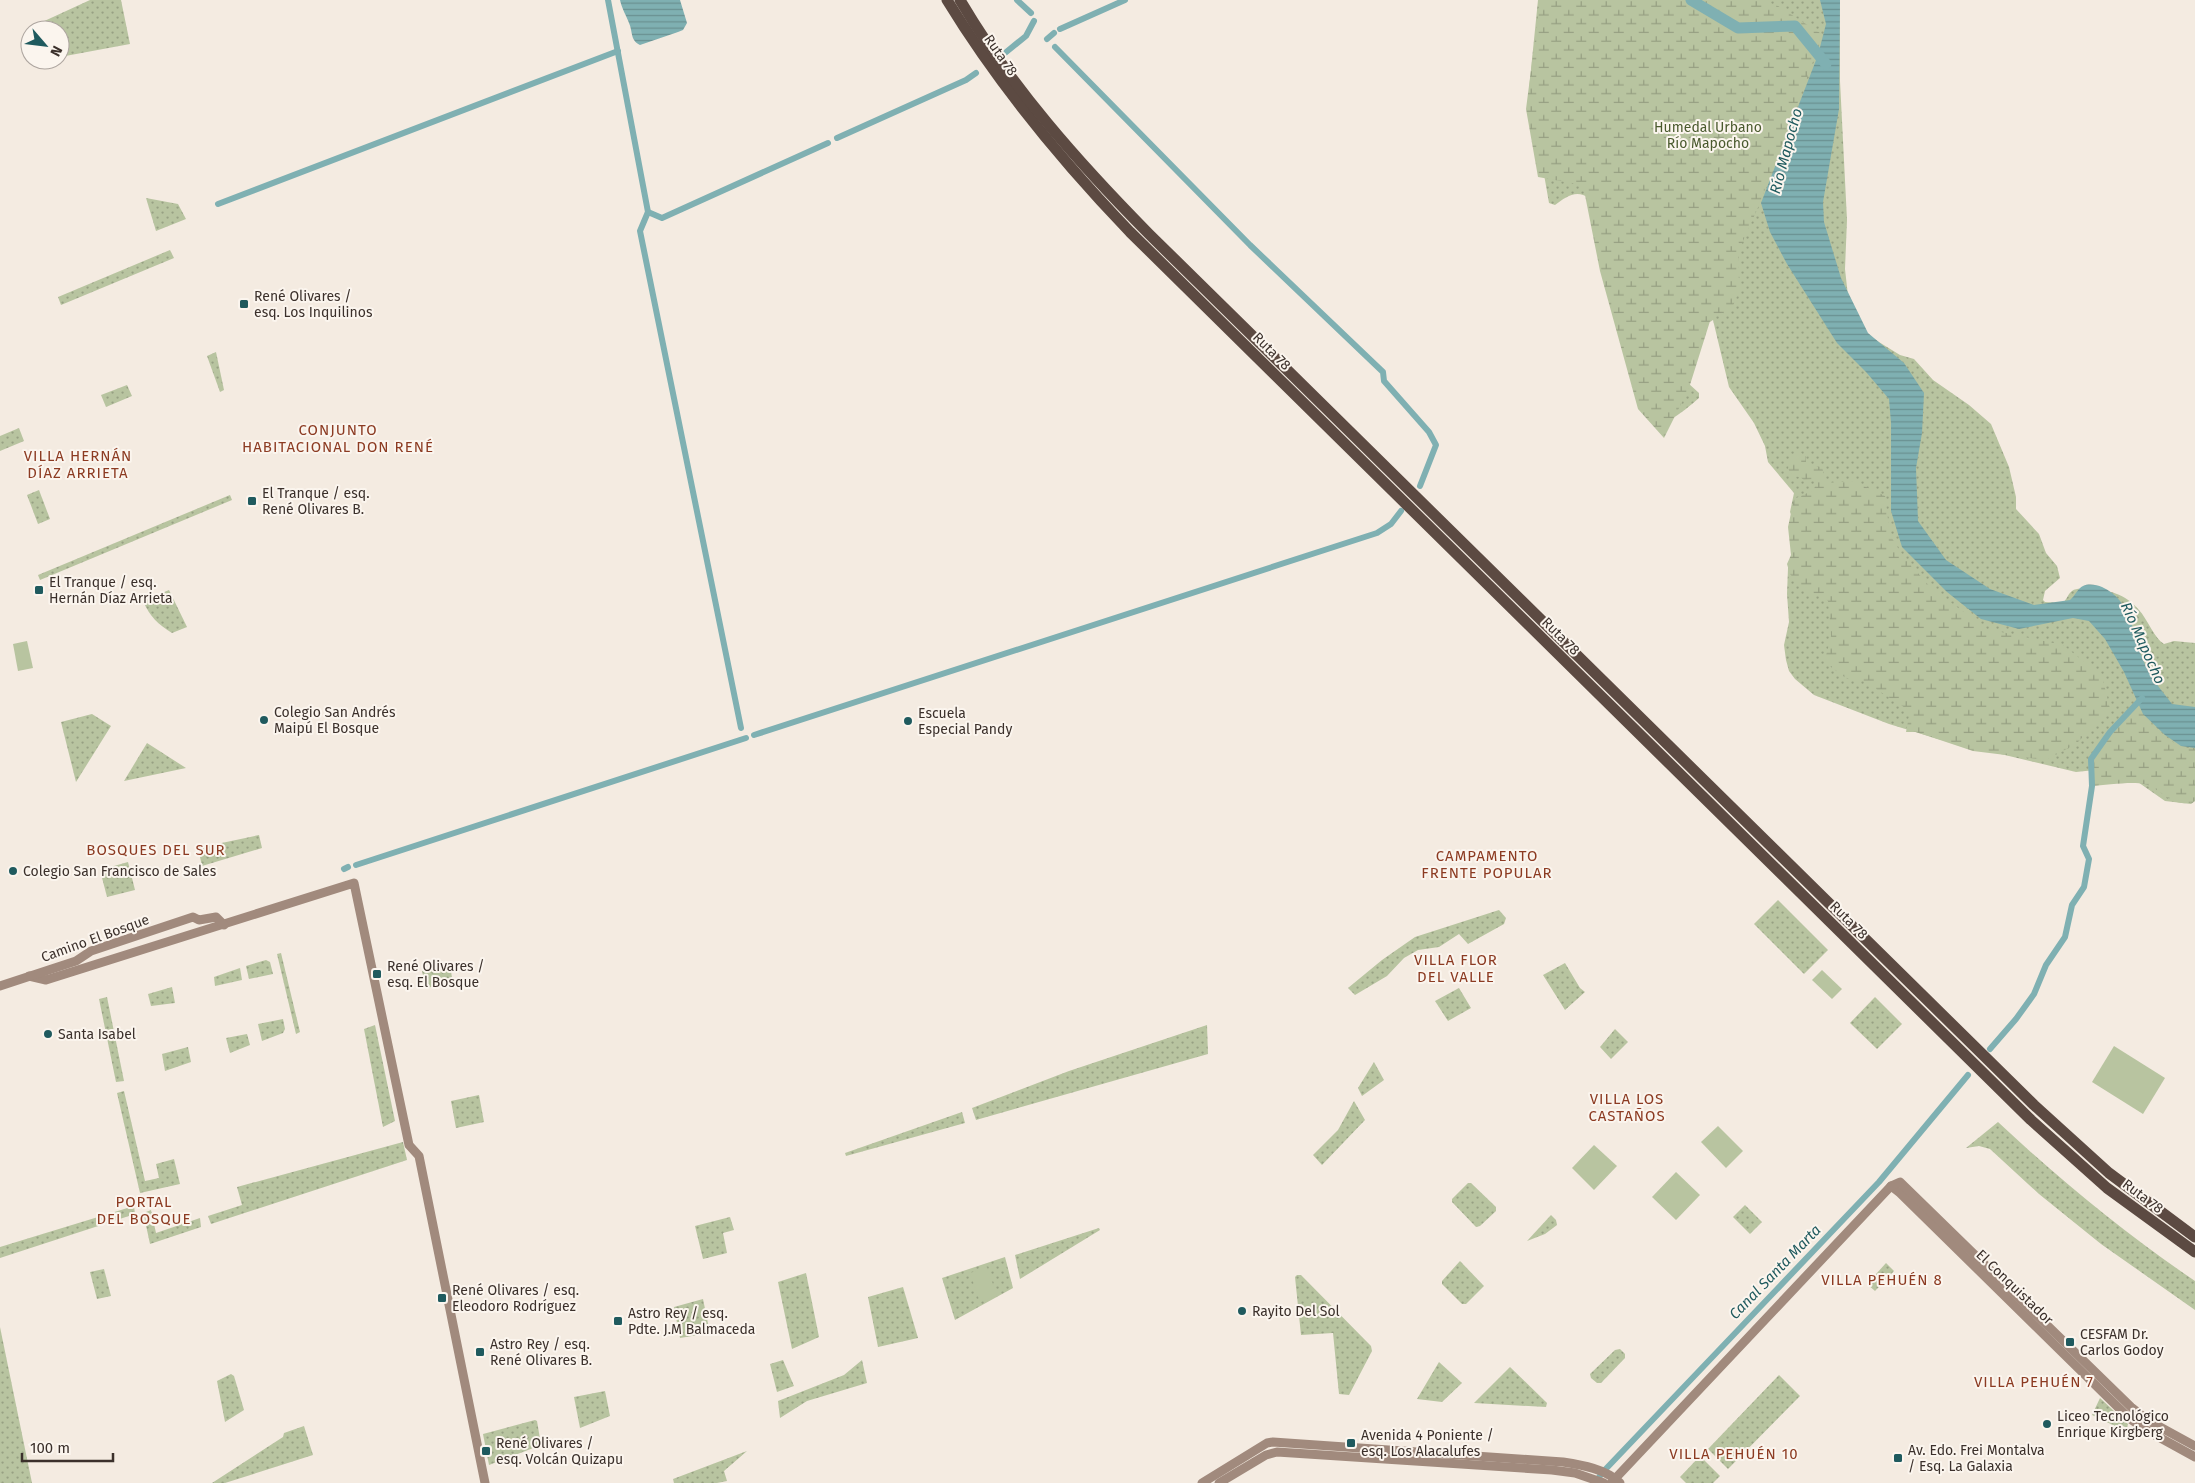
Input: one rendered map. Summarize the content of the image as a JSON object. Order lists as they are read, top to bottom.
{
  "streets": {
    "highway": ["Ruta 78"],
    "street": ["Camino El Bosque", "El Conquistador"]
  },
  "districts": [
    "CONJUNTO HABITACIONAL DON RENÉ",
    "VILLA HERNÁN DÍAZ ARRIETA",
    "BOSQUES DEL SUR",
    "CAMPAMENTO FRENTE POPULAR",
    "VILLA FLOR DEL VALLE",
    "VILLA LOS CASTAÑOS",
    "PORTAL DEL BOSQUE",
    "VILLA PEHUÉN 8",
    "VILLA PEHUÉN 7",
    "VILLA PEHUÉN 10"
  ],
  "water": ["Río Mapocho", "Canal Santa Marta"],
  "parks": ["Humedal Urbano Río Mapocho"],
  "places": {
    "transit": [
      "René Olivares / esq. Los Inquilinos",
      "El Tranque / esq. René Olivares B.",
      "El Tranque / esq. Hernán Díaz Arrieta",
      "René Olivares / esq. El Bosque",
      "René Olivares / esq. Eleodoro Rodríguez",
      "Astro Rey / esq. Pdte. J.M Balmaceda",
      "CESFAM Dr. Carlos Godoy",
      "Astro Rey / esq. René Olivares B.",
      "Avenida 4 Poniente / esq. Los Alacalufes",
      "René Olivares / esq. Volcán Quizapu",
      "Av. Edo. Frei Montalva / Esq. La Galaxia"
    ],
    "other": [
      "Colegio San Andrés Maipú El Bosque",
      "Escuela Especial Pandy",
      "Colegio San Francisco de Sales",
      "Santa Isabel",
      "Rayito Del Sol",
      "Liceo Tecnológico Enrique Kirgberg"
    ]
  },
  "scale_bar": "100 m",
  "north": "bottom right"
}
